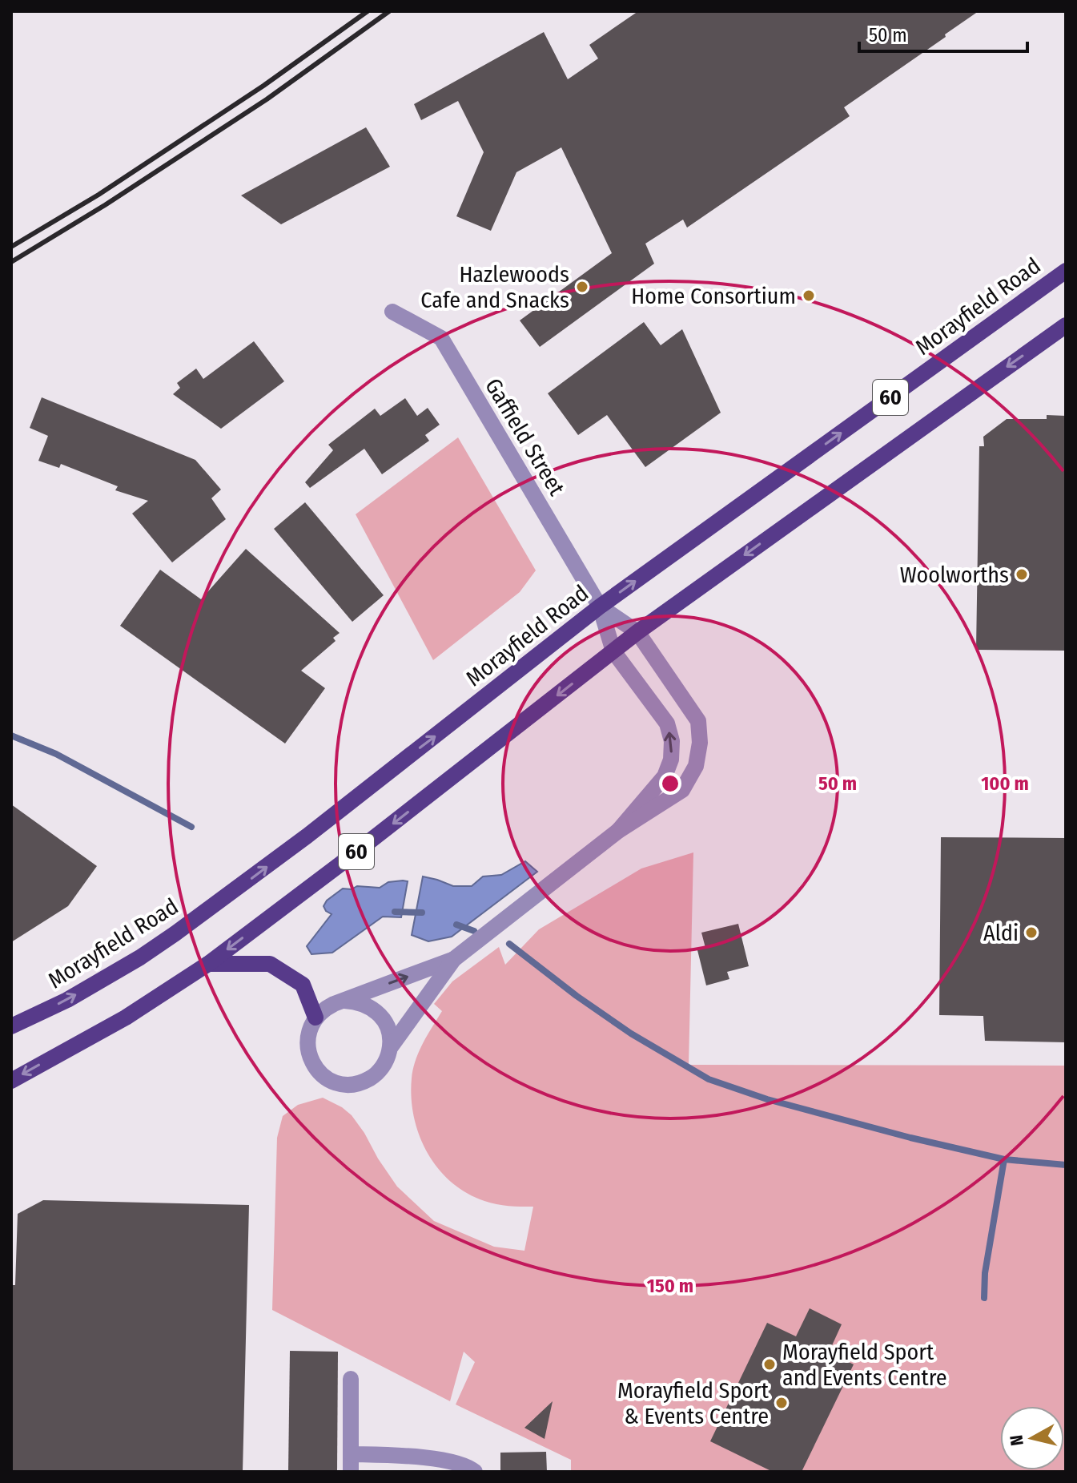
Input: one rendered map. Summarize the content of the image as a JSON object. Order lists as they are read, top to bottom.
{
  "streets": {
    "main road": ["Morayfield Road", "60"],
    "street": ["Gaffield Street"]
  },
  "crossings": [
    ["Morayfield Road", "Gaffield Street"]
  ],
  "places": [
    "Hazlewoods Cafe and Snacks",
    "Home Consortium",
    "Woolworths",
    "Aldi",
    "Morayfield Sport and Events Centre",
    "Morayfield Sport & Events Centre"
  ],
  "scale_bar": "50 m",
  "north": "left",
  "rings": ["50 m", "100 m", "150 m"]
}
